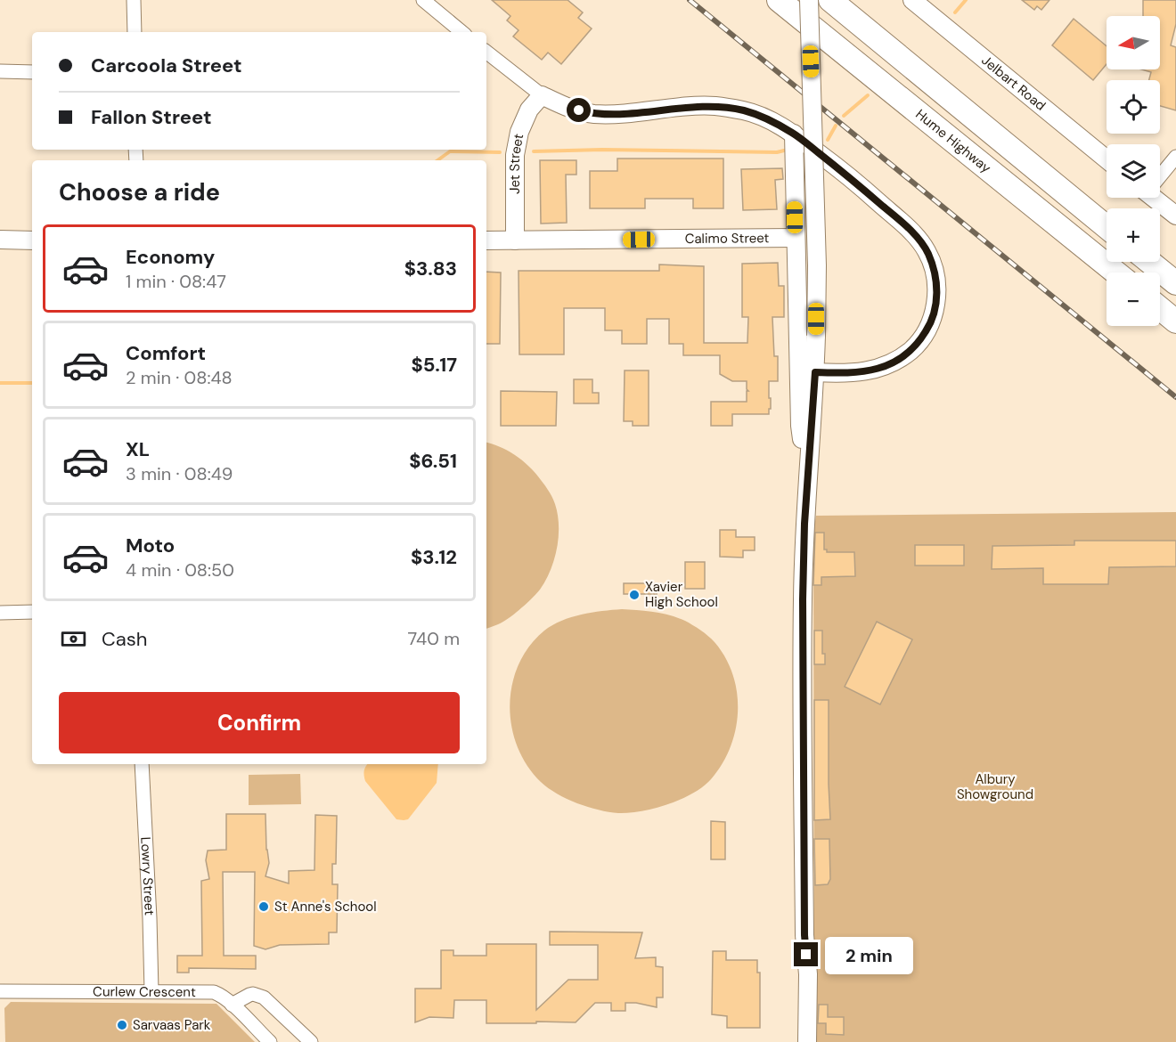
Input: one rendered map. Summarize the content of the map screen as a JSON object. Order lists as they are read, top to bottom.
{
  "streets": {
    "highway": ["Hume Highway"],
    "street": [
      "Jelbart Road",
      "Jet Street",
      "Calimo Street",
      "Lowry Street",
      "Curlew Crescent"
    ]
  },
  "crossings": [
    ["Jet Street", "Calimo Street"],
    ["Lowry Street", "Curlew Crescent"]
  ],
  "parks": ["Albury Showground"],
  "places": ["Xavier High School", "St Anne's School", "Sarvaas Park"],
  "north": "left",
  "page": {
    "map_buttons": ["+", "−"],
    "banner": ["Carcoola Street", "Fallon Street"],
    "heading": "Choose a ride",
    "list": [
      {
        "name": "Economy",
        "note": "1 min · 08:47",
        "value": "$3.83"
      },
      {
        "name": "Comfort",
        "note": "2 min · 08:48",
        "value": "$5.17"
      },
      {
        "name": "XL",
        "note": "3 min · 08:49",
        "value": "$6.51"
      },
      {
        "name": "Moto",
        "note": "4 min · 08:50",
        "value": "$3.12"
      }
    ],
    "pay": ["Cash", "740 m"],
    "buttons": "Confirm",
    "bubble": "2 min"
  }
}
